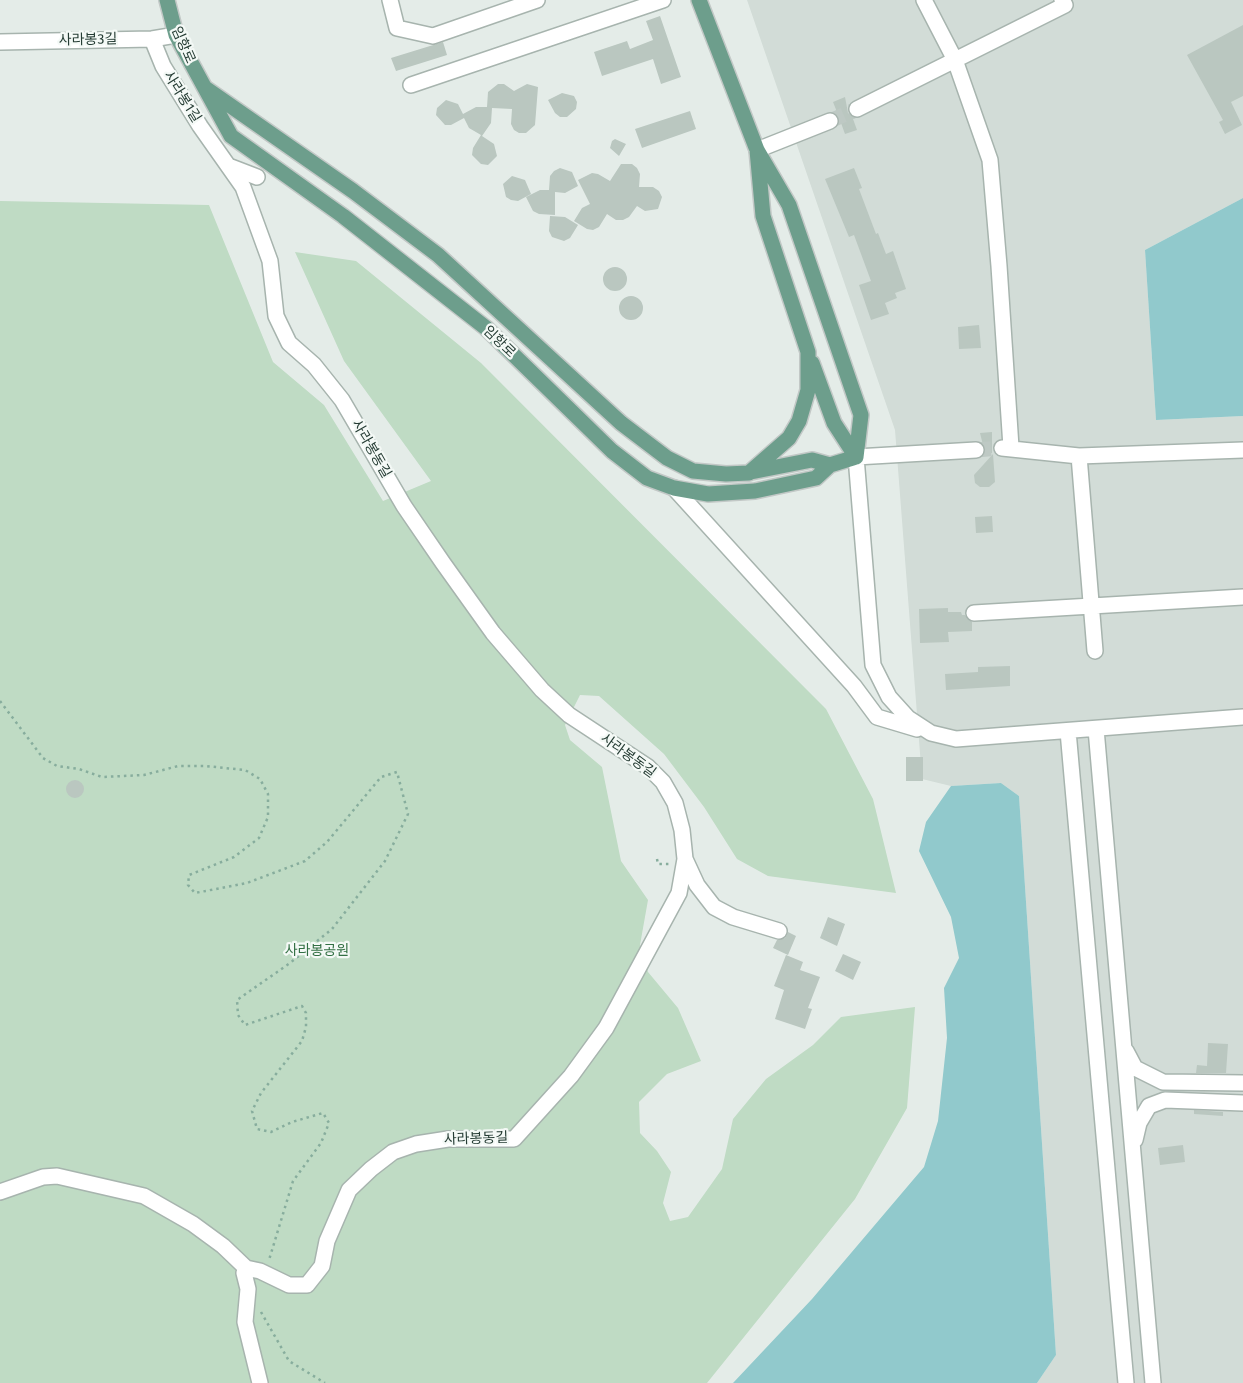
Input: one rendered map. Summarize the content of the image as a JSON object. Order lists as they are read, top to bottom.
{
  "streets": {
    "main road": ["임항로"],
    "street": ["사라봉3길", "사라봉1길", "사라봉동길"]
  },
  "crossings": [
    ["사라봉3길", "임항로"],
    ["사라봉3길", "사라봉1길"],
    ["사라봉1길", "사라봉동길"]
  ],
  "parks": ["사라봉공원"]
}
